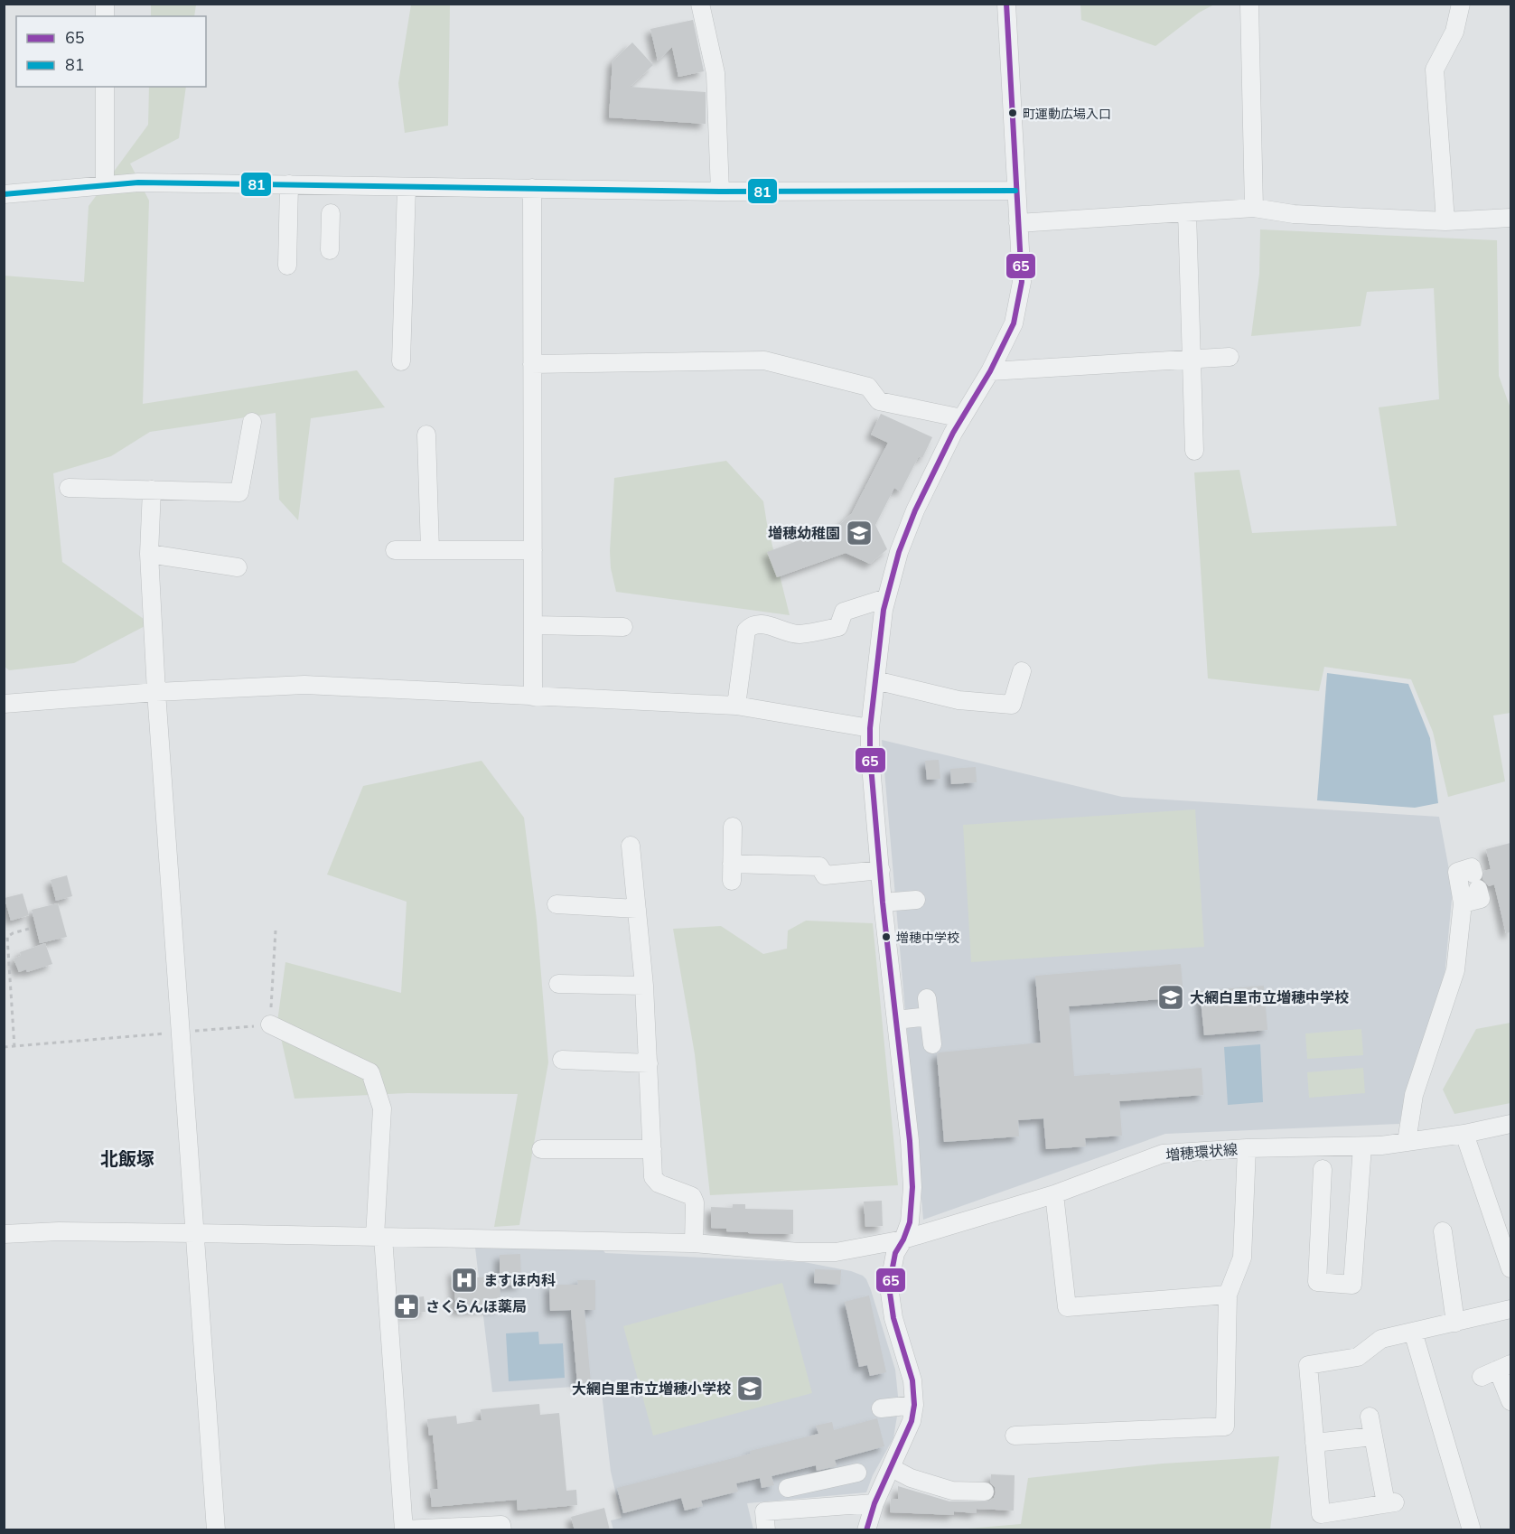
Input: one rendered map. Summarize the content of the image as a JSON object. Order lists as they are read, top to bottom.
{
  "streets": {
    "street": ["増穂環状線"]
  },
  "districts": ["北飯塚"],
  "places": {
    "other": ["町運動広場入口", "増穂中学校"],
    "school or university": ["増穂幼稚園", "大網白里市立増穂中学校", "大網白里市立増穂小学校"],
    "hospital": ["ますほ内科"],
    "pharmacy": ["さくらんほ薬局"]
  },
  "lines": ["transit line 65", "transit line 81"],
  "legend": ["65", "81"]
}
